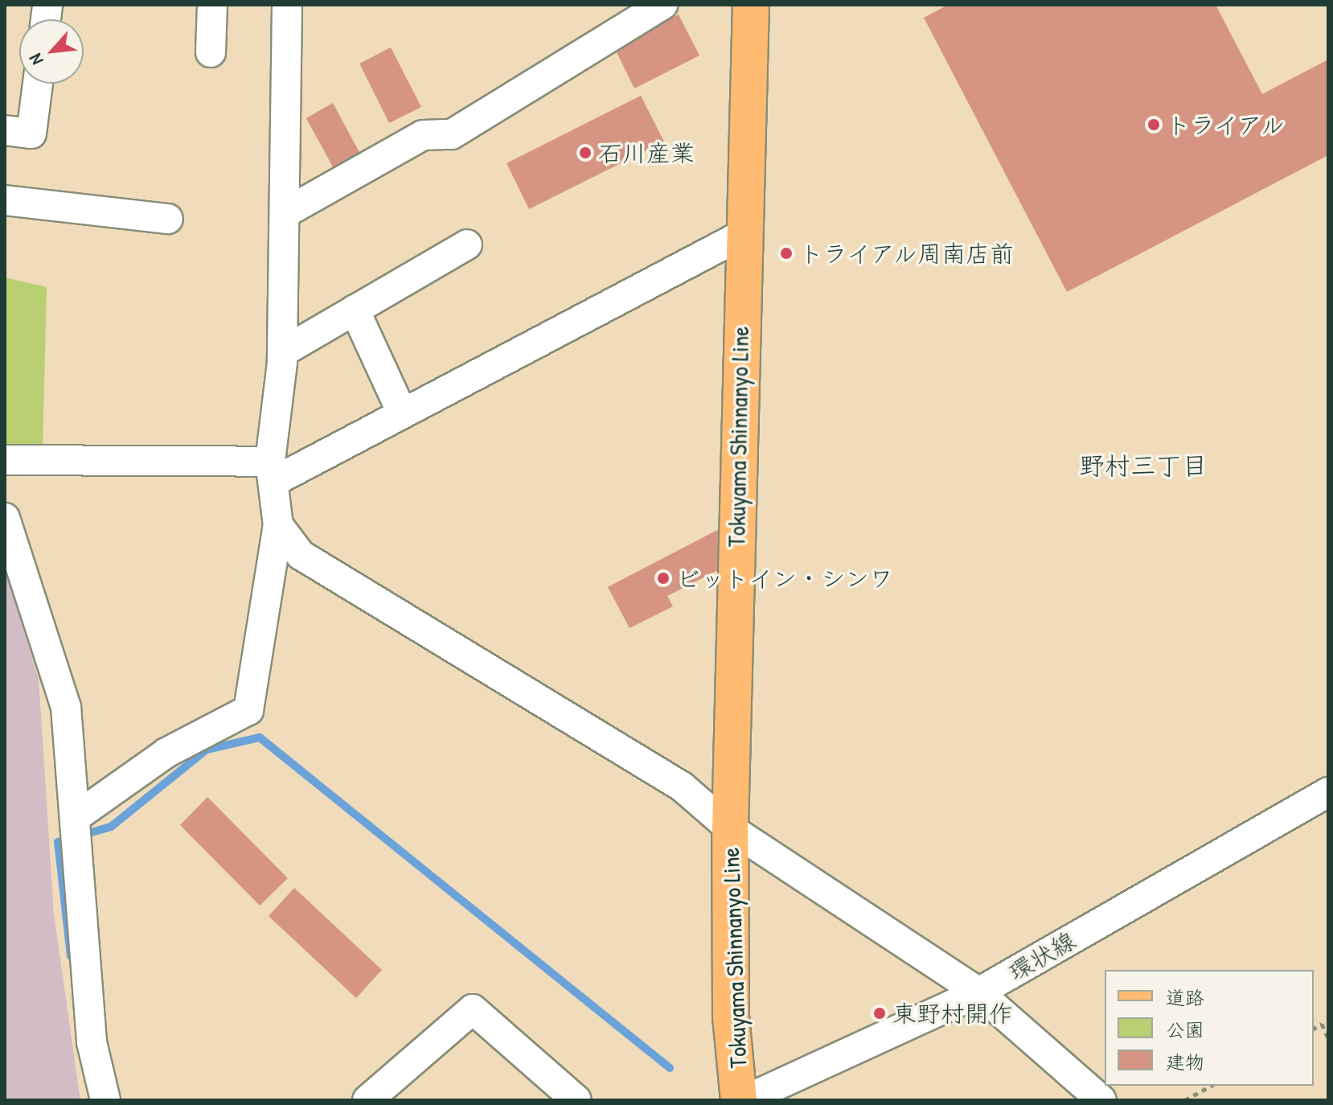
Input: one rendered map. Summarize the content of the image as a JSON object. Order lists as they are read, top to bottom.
{
  "streets": {
    "main road": ["Tokuyama Shinnanyo Line"],
    "street": ["環状線"]
  },
  "districts": ["野村三丁目"],
  "places": [
    "トライアル",
    "石川産業",
    "トライアル周南店前",
    "ビットイン・シンワ",
    "東野村開作"
  ],
  "legend": ["道路", "公園", "建物"],
  "north": "bottom left"
}
